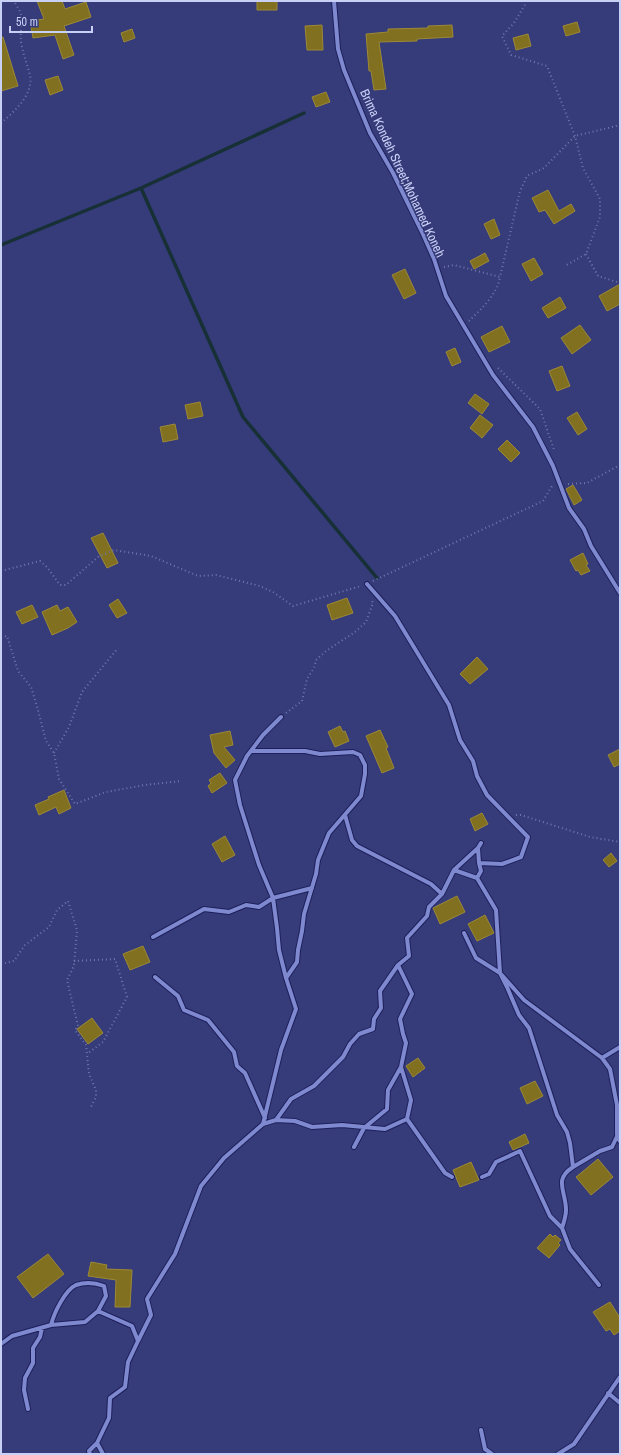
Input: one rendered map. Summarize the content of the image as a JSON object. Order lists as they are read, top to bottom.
{
  "streets": {
    "street": ["Brima Kondeh Street;Mohamed Koneh"]
  },
  "scale_bar": "50 m"
}
